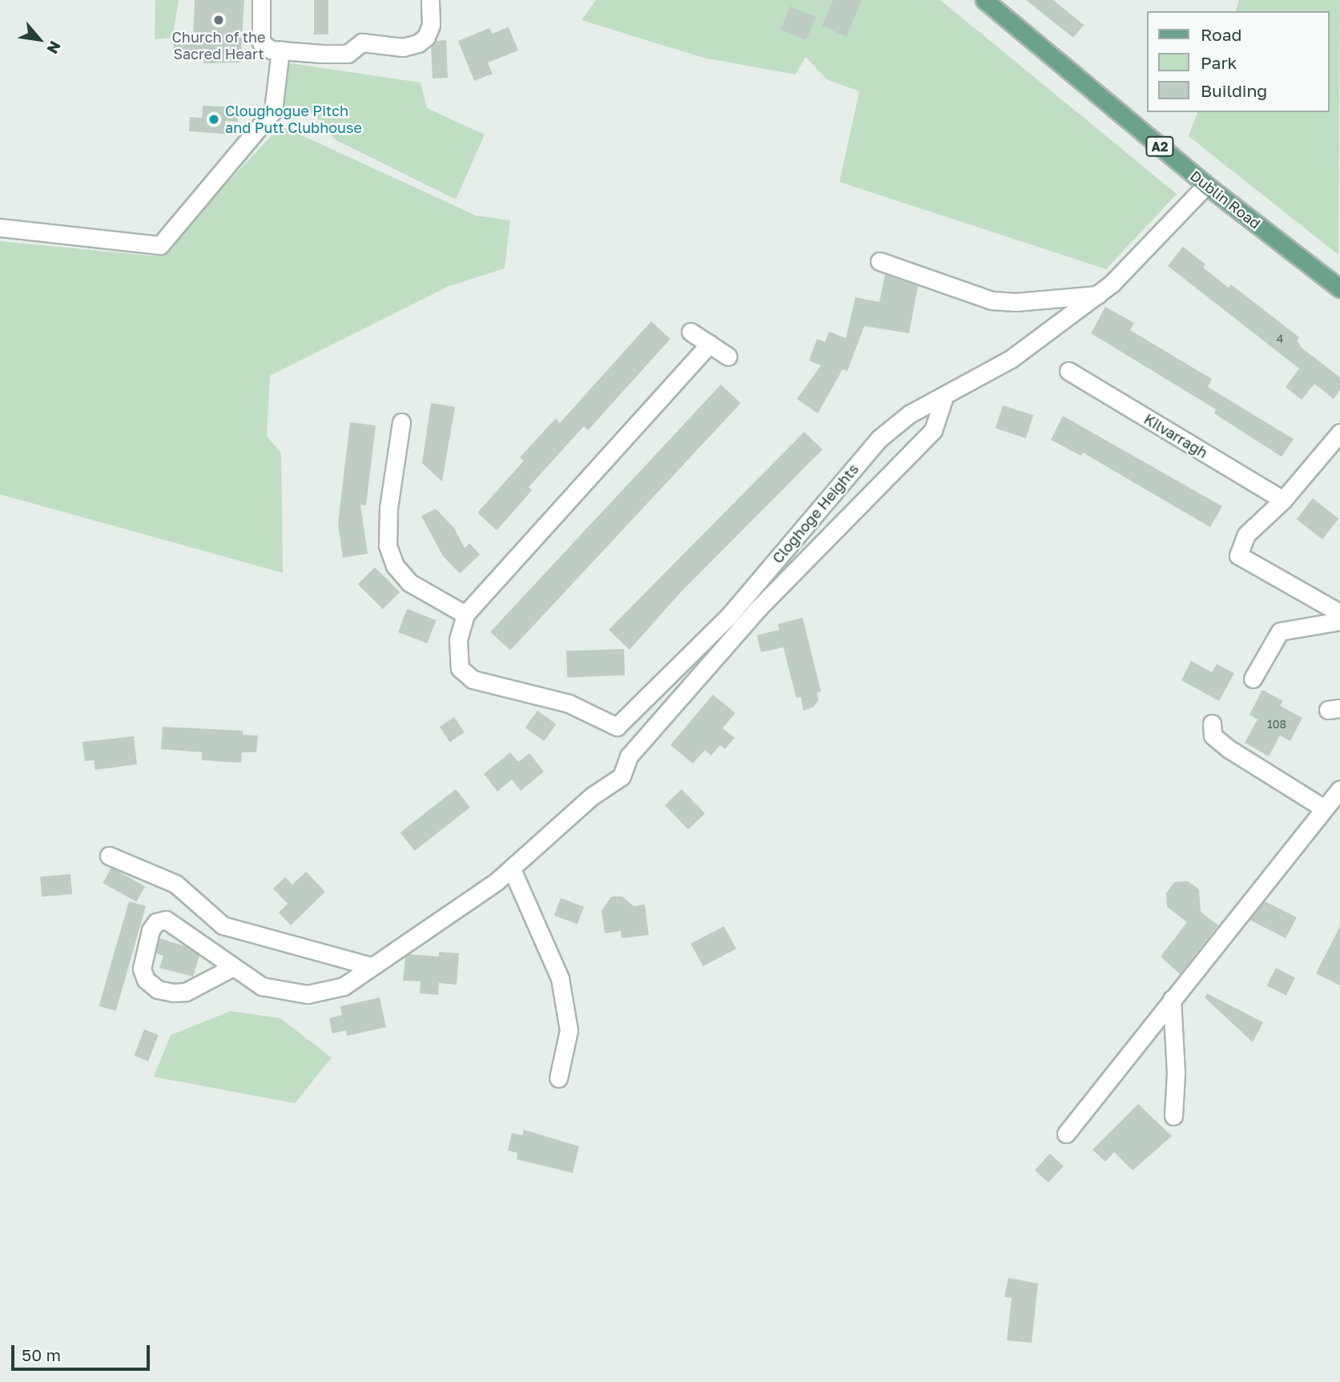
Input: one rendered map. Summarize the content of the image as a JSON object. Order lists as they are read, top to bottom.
{
  "streets": {
    "main road": ["A2", "Dublin Road"],
    "street": ["Kilvarragh", "Cloghoge Heights"]
  },
  "crossings": [
    ["Dublin Road", "Cloghoge Heights"]
  ],
  "places": ["Church of the Sacred Heart", "Cloughogue Pitch and Putt Clubhouse"],
  "house_numbers": ["4", "108"],
  "legend": ["Road", "Park", "Building"],
  "scale_bar": "50 m",
  "north": "bottom right"
}
